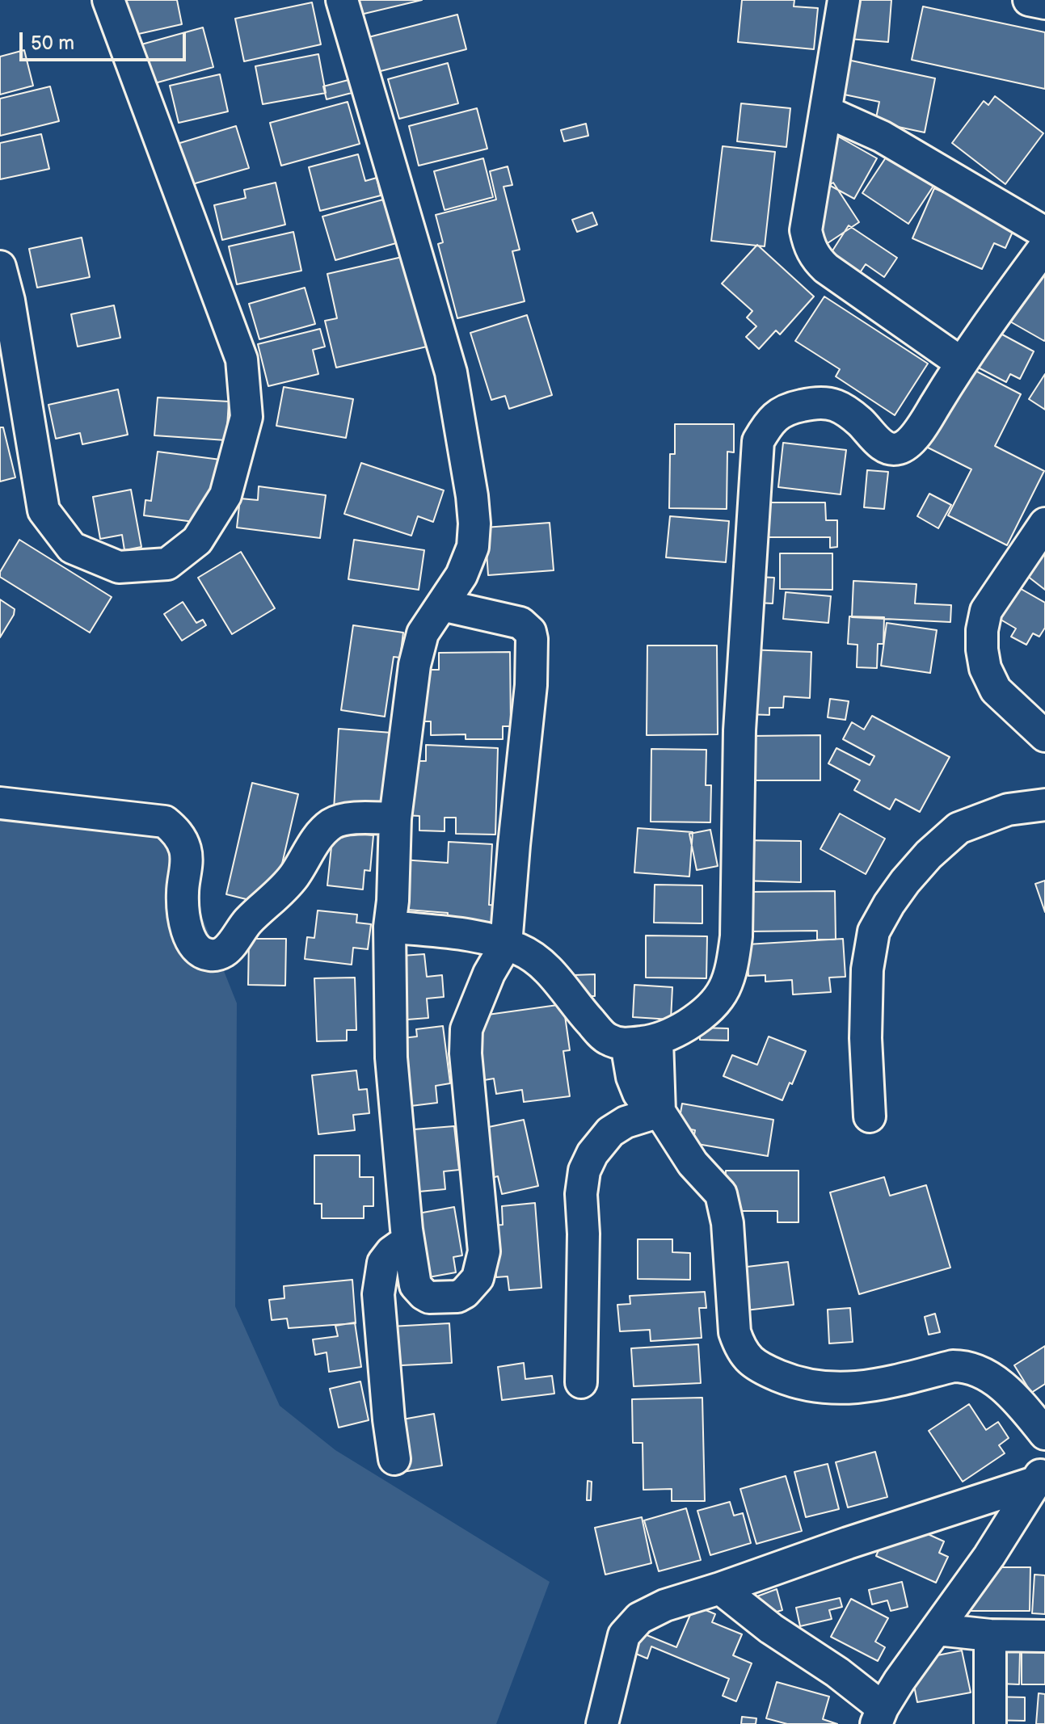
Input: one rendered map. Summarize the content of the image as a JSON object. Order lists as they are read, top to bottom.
{
  "scale_bar": "50 m"
}
